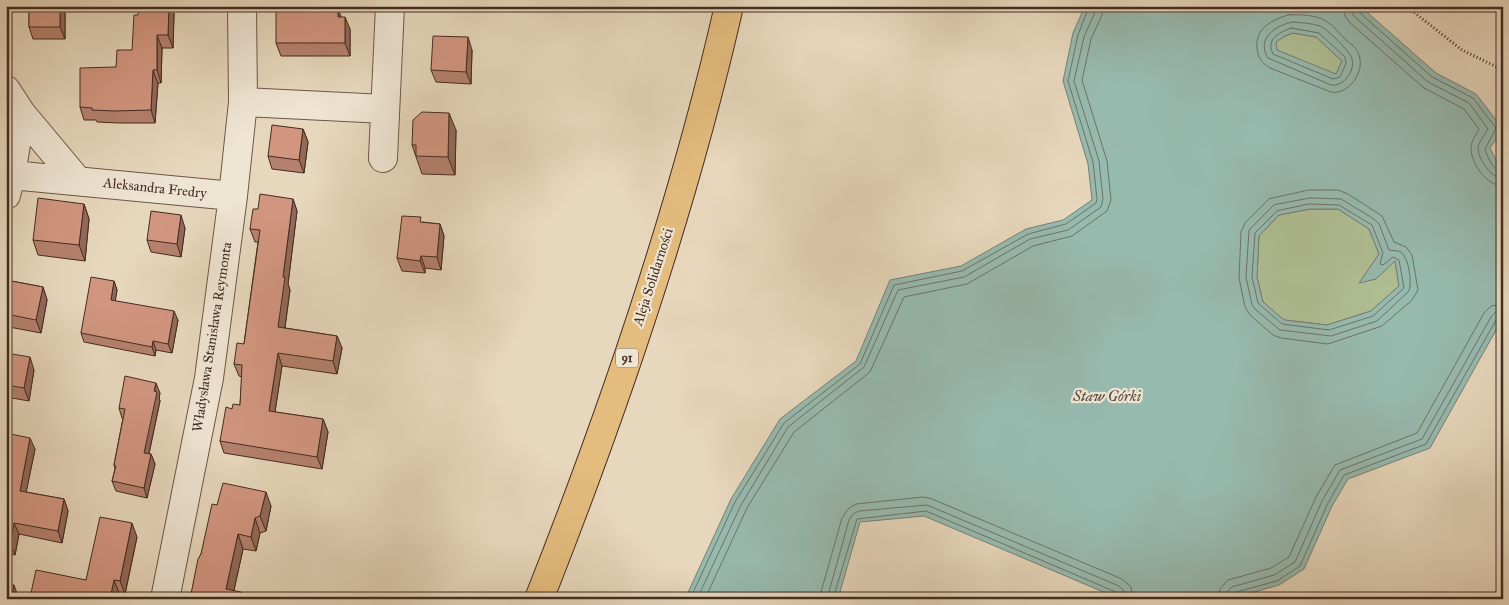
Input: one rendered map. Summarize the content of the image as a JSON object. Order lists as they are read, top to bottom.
{
  "streets": {
    "main road": ["Aleja Solidarności", "91"],
    "street": ["Aleksandra Fredry", "Władysława Stanisława Reymonta"]
  },
  "crossings": [
    ["Aleksandra Fredry", "Władysława Stanisława Reymonta"]
  ],
  "water": ["Staw Górki"]
}
